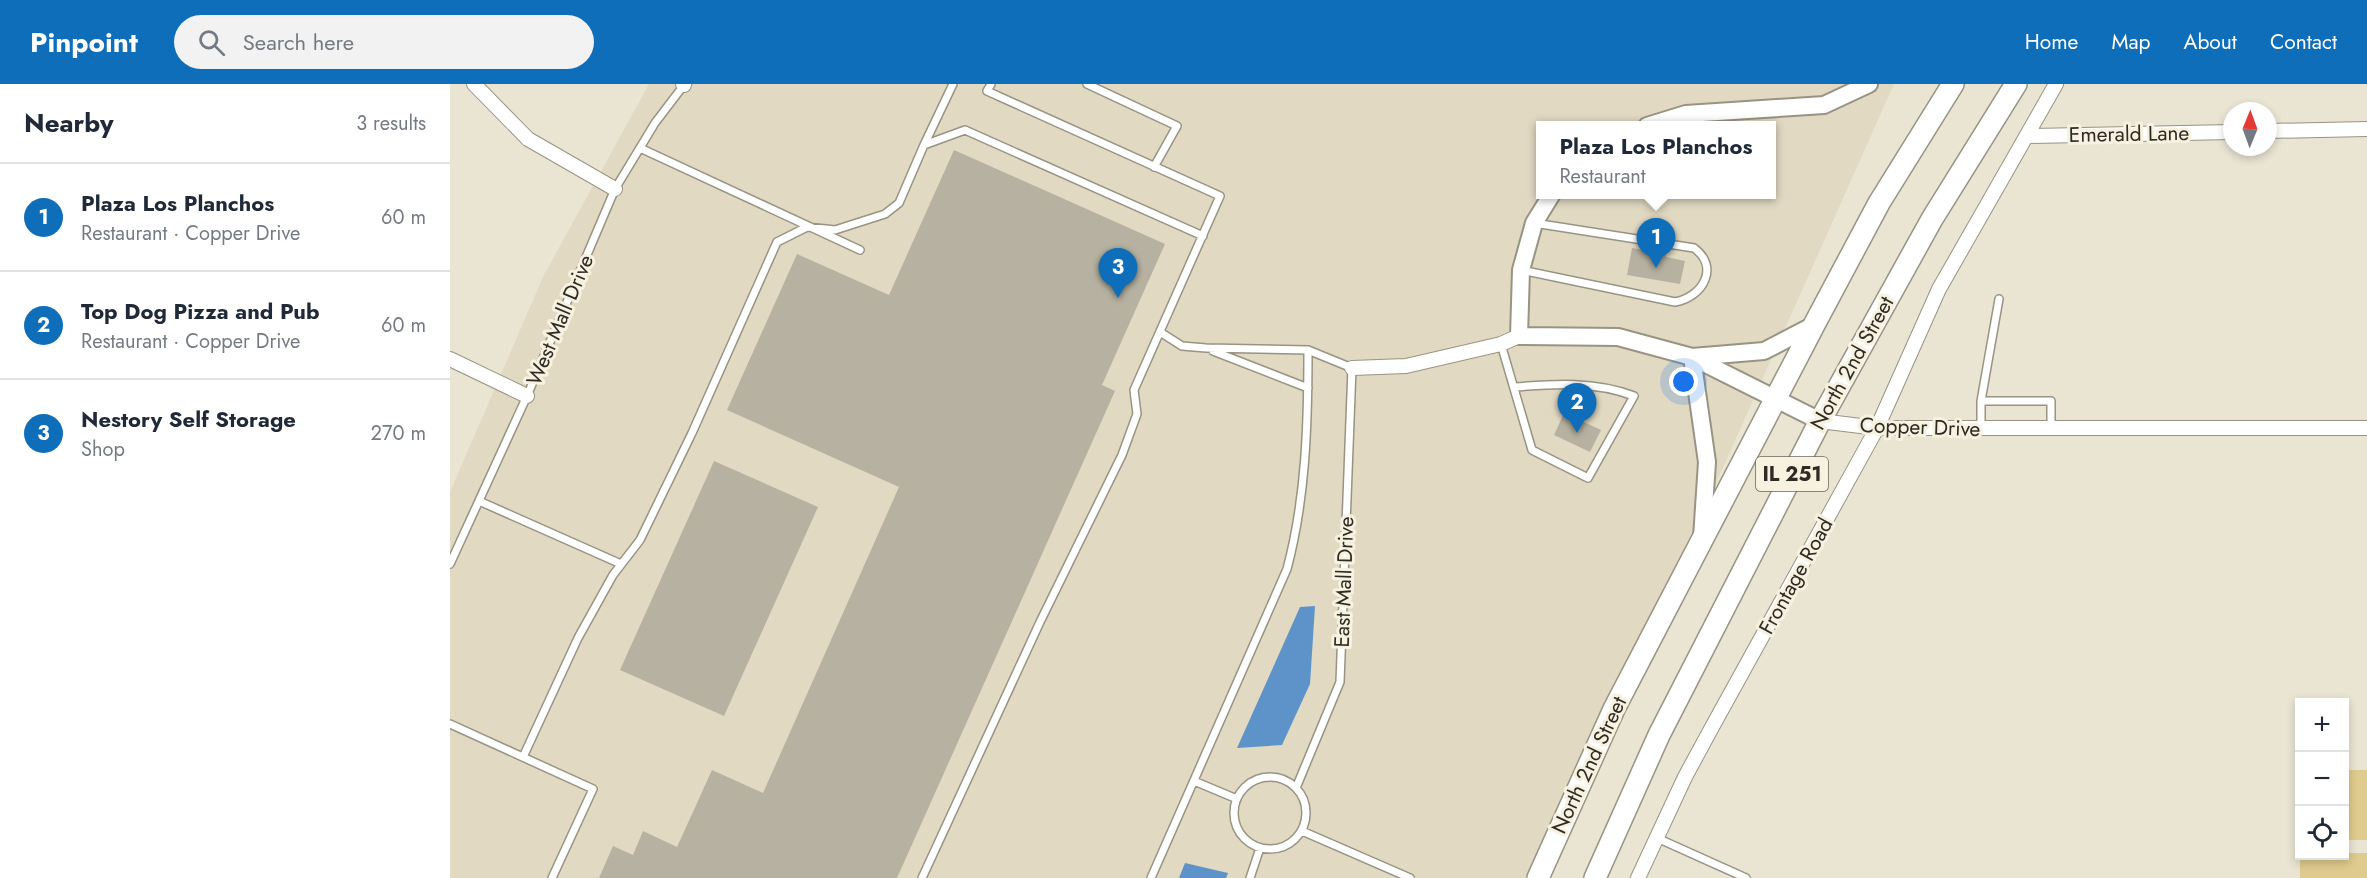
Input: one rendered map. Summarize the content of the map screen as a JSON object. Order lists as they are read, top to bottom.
{
  "streets": {
    "main road": ["North 2nd Street", "IL 251"],
    "street": ["Emerald Lane", "Copper Drive", "Frontage Road"],
    "lane": ["West Mall Drive", "East Mall Drive"]
  },
  "crossings": [
    ["Emerald Lane", "Frontage Road"],
    ["North 2nd Street", "Copper Drive"],
    ["Copper Drive", "Frontage Road"],
    ["Copper Drive", "East Mall Drive"]
  ],
  "north": "top",
  "page": {
    "header": "Pinpoint",
    "search": "Search here",
    "nav": [
      "Home",
      "Map",
      "About",
      "Contact"
    ],
    "heading": ["Nearby", "3 results"],
    "popup": ["Plaza Los Planchos", "Restaurant"],
    "list": [
      {
        "mark": "1",
        "name": "Plaza Los Planchos",
        "note": "Restaurant · Copper Drive",
        "value": "60 m"
      },
      {
        "mark": "2",
        "name": "Top Dog Pizza and Pub",
        "note": "Restaurant · Copper Drive",
        "value": "60 m"
      },
      {
        "mark": "3",
        "name": "Nestory Self Storage",
        "note": "Shop",
        "value": "270 m"
      }
    ],
    "pins": ["1", "3", "2"],
    "map_buttons": ["+", "−"]
  }
}
